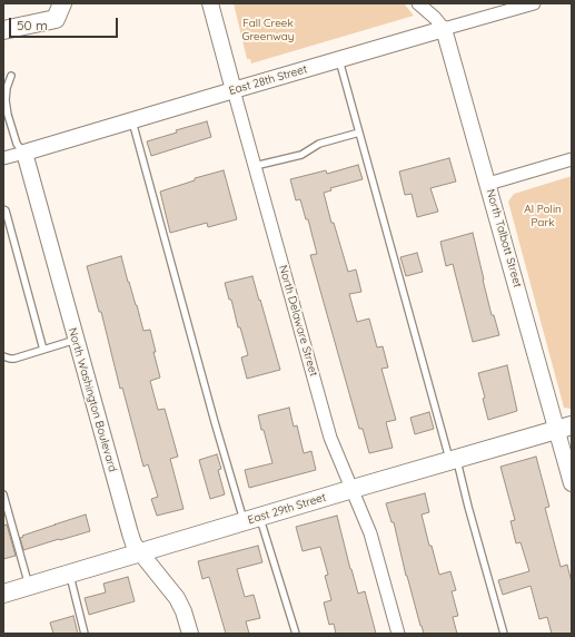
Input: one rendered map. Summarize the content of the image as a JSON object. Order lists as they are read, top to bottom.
{
  "streets": {
    "main road": ["East 29th Street"],
    "street": [
      "East 28th Street",
      "North Talbott Street",
      "North Delaware Street",
      "North Washington Boulevard"
    ]
  },
  "crossings": [
    ["East 28th Street", "North Talbott Street"],
    ["East 28th Street", "North Delaware Street"],
    ["East 28th Street", "North Washington Boulevard"],
    ["North Talbott Street", "East 29th Street"],
    ["North Delaware Street", "East 29th Street"],
    ["North Washington Boulevard", "East 29th Street"]
  ],
  "parks": ["Fall Creek Greenway", "Al Polin Park"],
  "scale_bar": "50 m"
}
